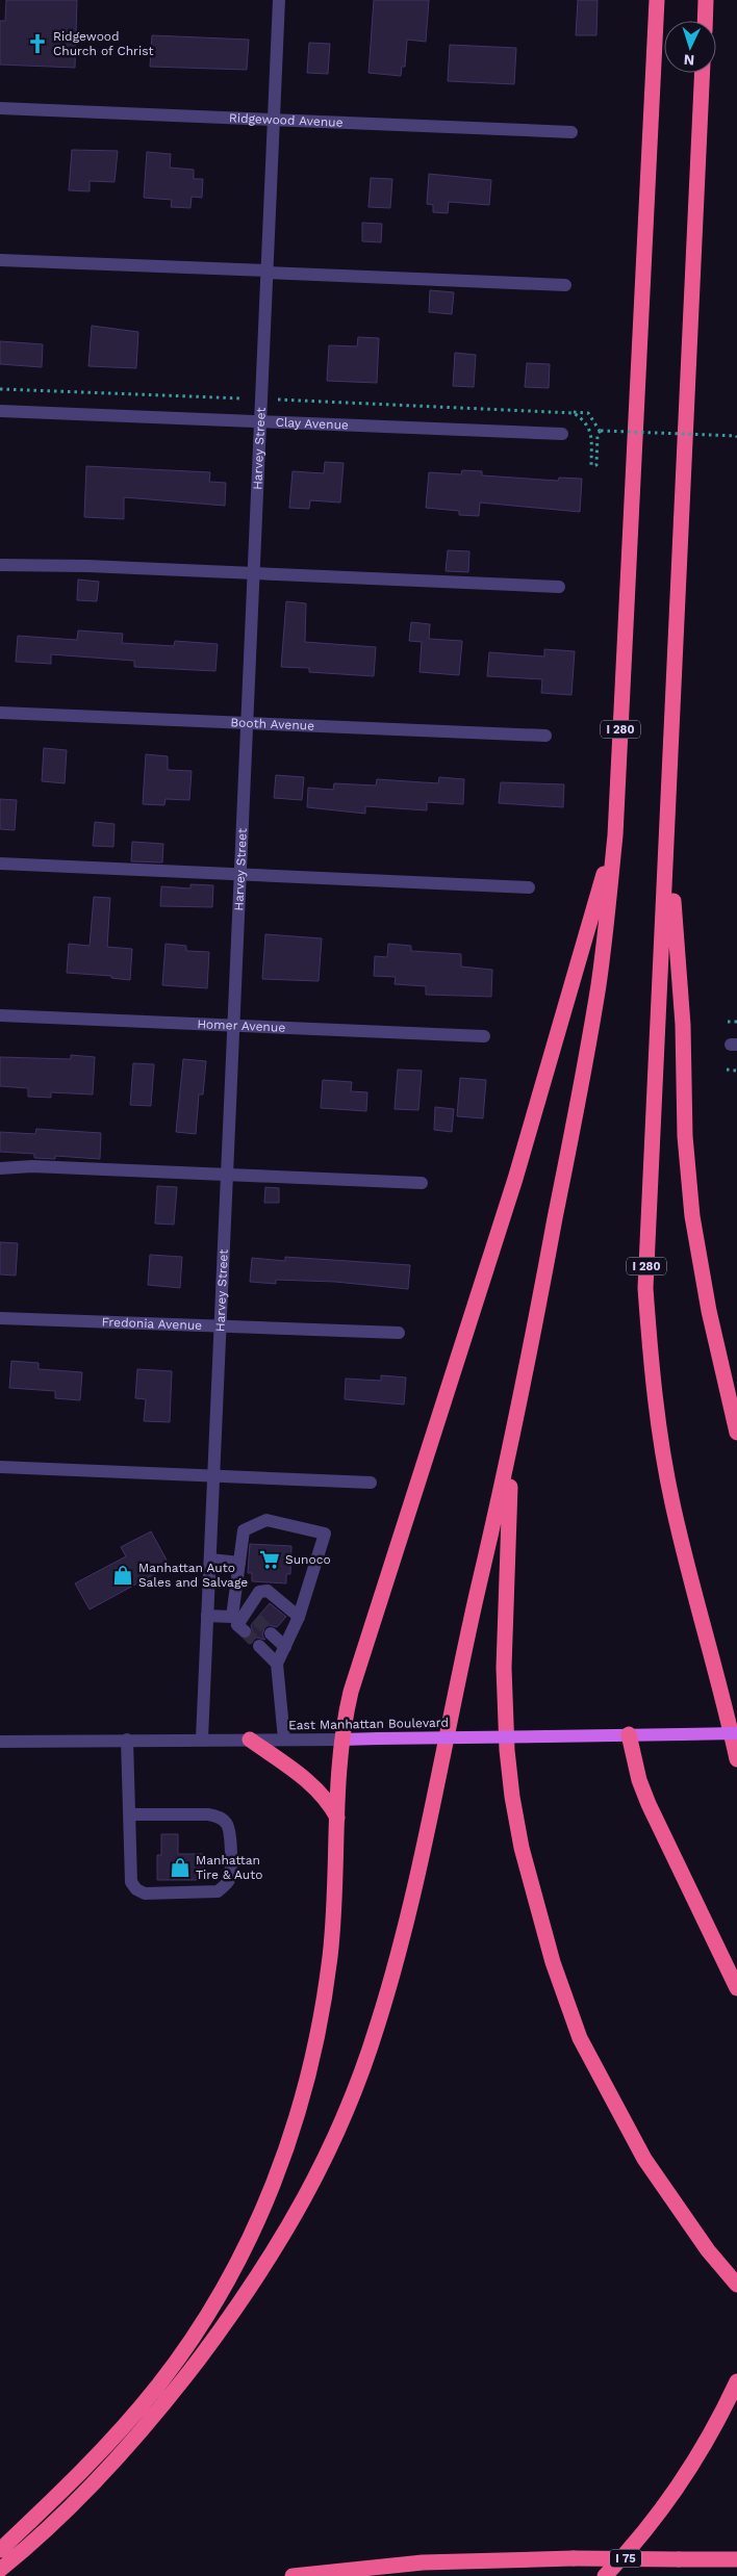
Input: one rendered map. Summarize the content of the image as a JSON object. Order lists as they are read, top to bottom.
{
  "streets": {
    "highway": ["I 280", "I 75"],
    "main road": ["East Manhattan Boulevard"],
    "street": [
      "Ridgewood Avenue",
      "Clay Avenue",
      "Harvey Street",
      "Booth Avenue",
      "Homer Avenue",
      "Fredonia Avenue"
    ]
  },
  "crossings": [
    ["Ridgewood Avenue", "Harvey Street"],
    ["Clay Avenue", "Harvey Street"],
    ["Harvey Street", "Booth Avenue"],
    ["Harvey Street", "Homer Avenue"],
    ["Harvey Street", "Fredonia Avenue"],
    ["Harvey Street", "East Manhattan Boulevard"]
  ],
  "places": {
    "church": ["Ridgewood Church of Christ"],
    "supermarket": ["Sunoco"],
    "shop": ["Manhattan Auto Sales and Salvage", "Manhattan Tire & Auto"]
  },
  "north": "bottom"
}
